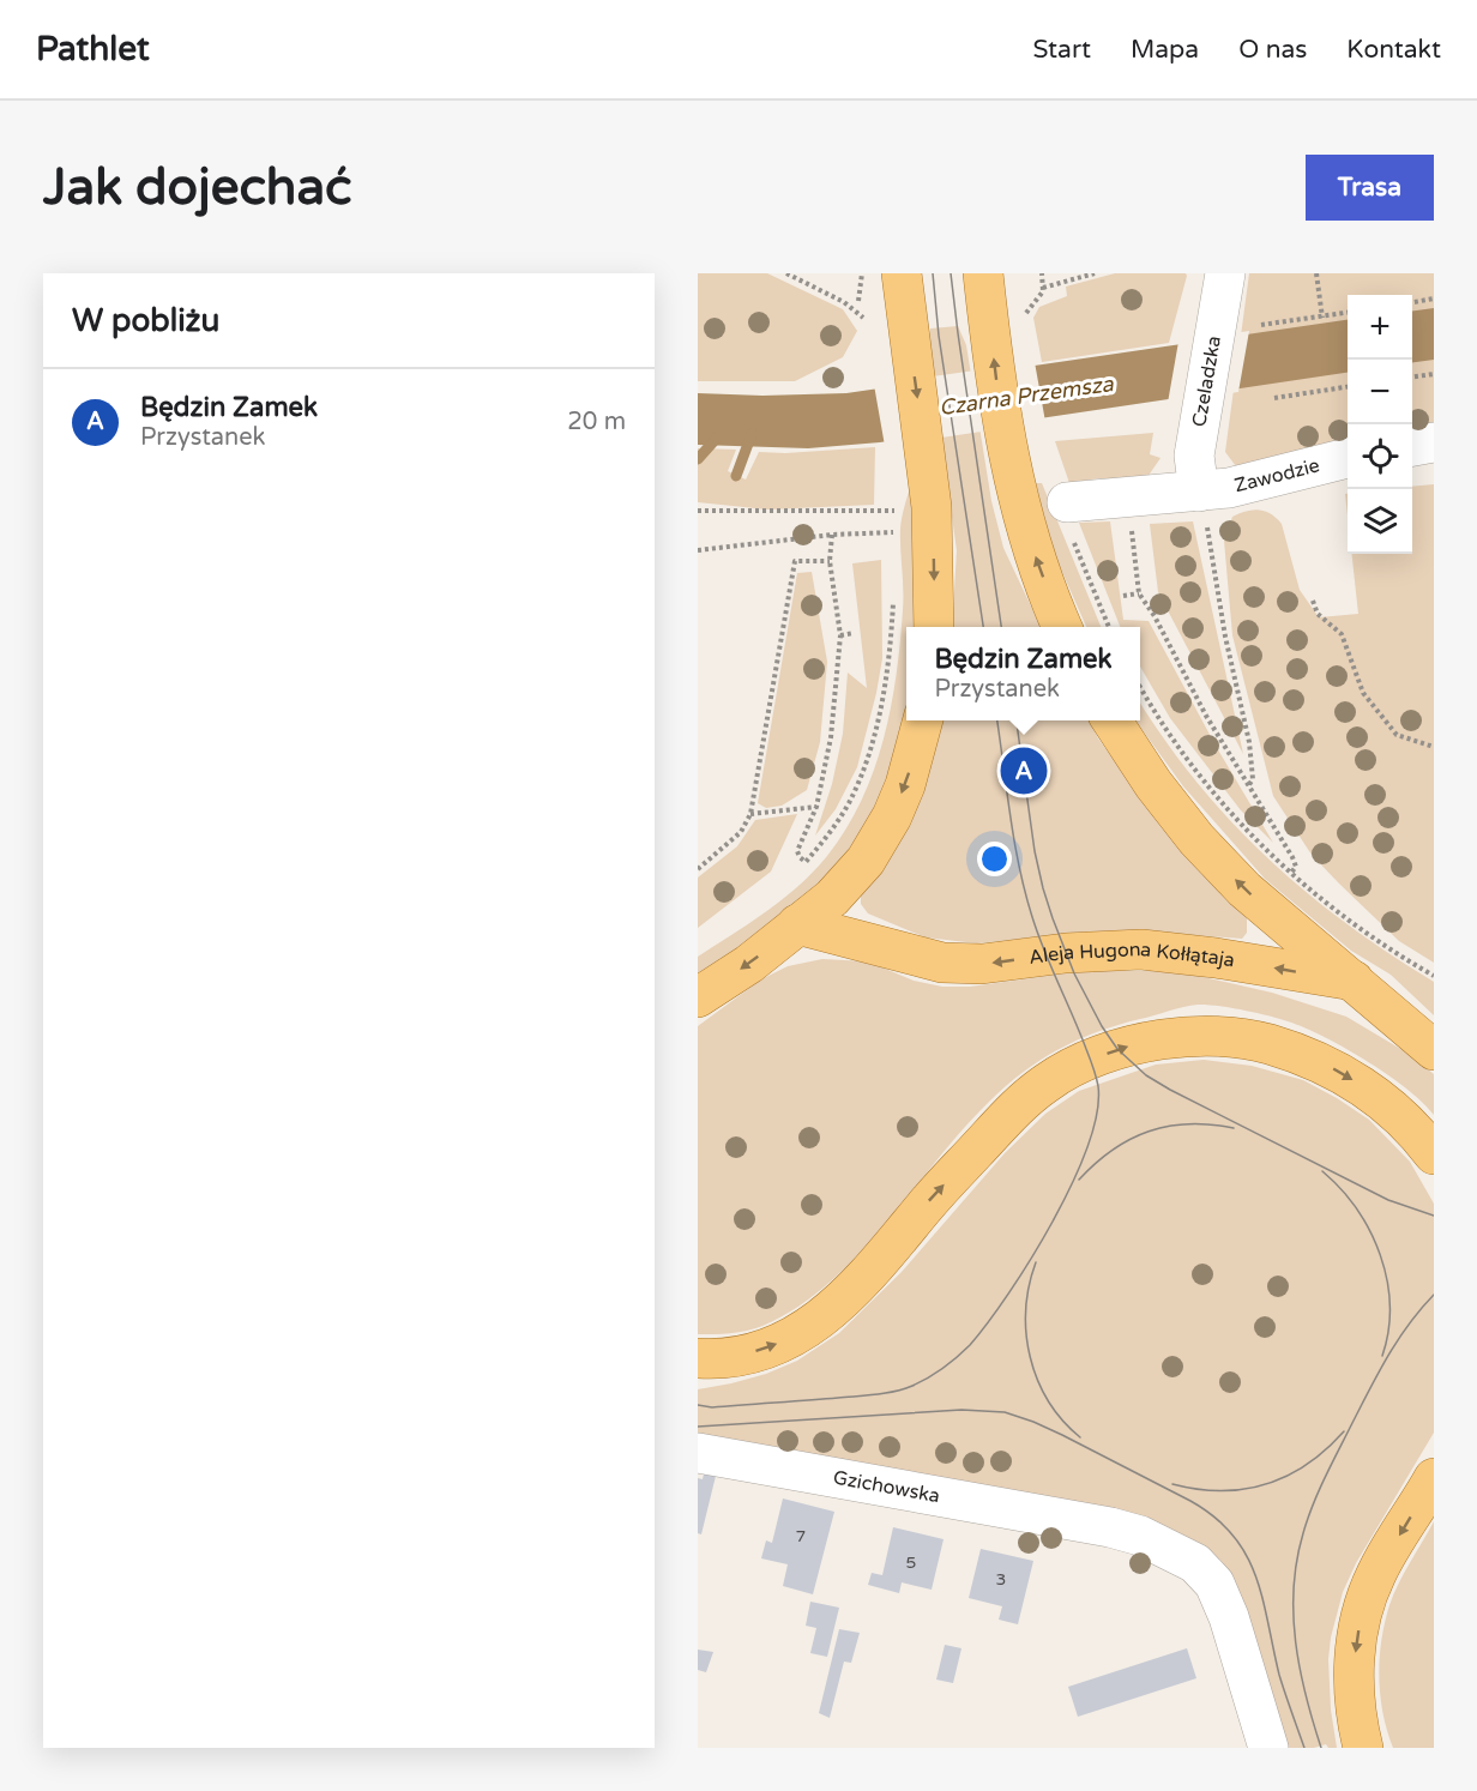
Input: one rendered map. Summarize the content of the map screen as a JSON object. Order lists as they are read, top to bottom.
{
  "streets": {
    "main road": ["Aleja Hugona Kołłątaja"],
    "street": ["Czeladzka", "Zawodzie", "Gzichowska"]
  },
  "crossings": [
    ["Czeladzka", "Zawodzie"]
  ],
  "one_way": ["Aleja Hugona Kołłątaja"],
  "water": ["Czarna Przemsza"],
  "house_numbers": ["7", "5", "3"],
  "page": {
    "header": "Pathlet",
    "nav": [
      "Start",
      "Mapa",
      "O nas",
      "Kontakt"
    ],
    "buttons": "Trasa",
    "title": "Jak dojechać",
    "heading": "W pobliżu",
    "map_buttons": ["+", "−"],
    "list": [
      {
        "mark": "A",
        "name": "Będzin Zamek",
        "note": "Przystanek",
        "value": "20 m"
      }
    ],
    "popup": ["Będzin Zamek", "Przystanek"],
    "pins": "A"
  }
}
